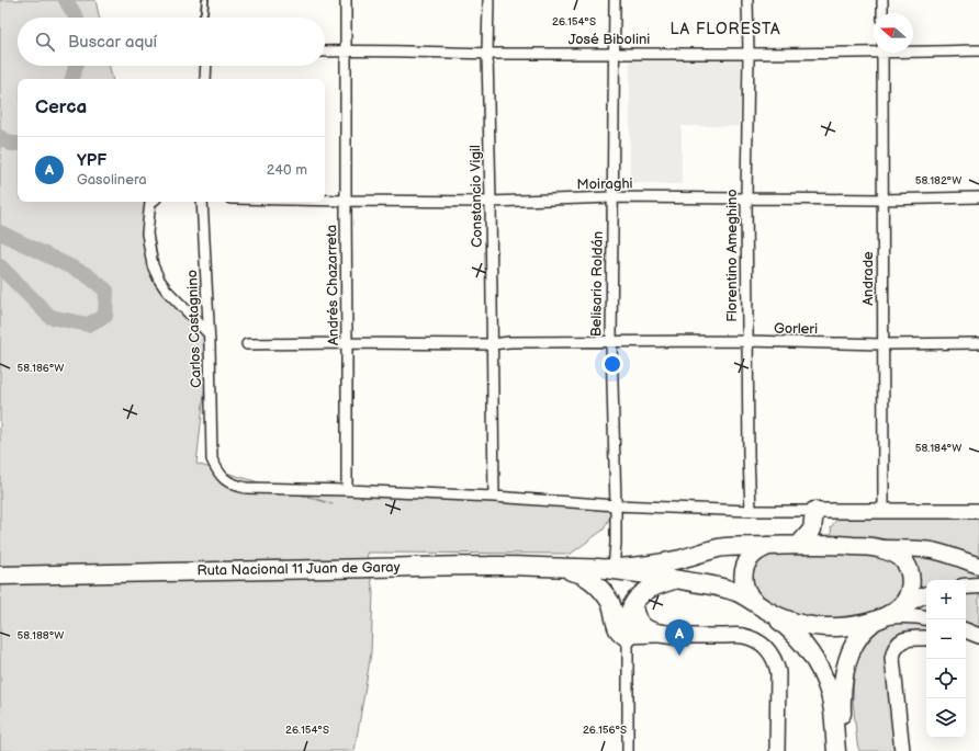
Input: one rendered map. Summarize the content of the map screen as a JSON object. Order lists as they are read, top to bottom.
{
  "streets": {
    "highway": ["Ruta Nacional 11 Juan de Garay"],
    "street": [
      "José Bibolini",
      "Moiraghi",
      "Constancio Vigil",
      "Florentino Ameghino",
      "Andrade",
      "Belisario Roldán",
      "Andrés Chazarreta",
      "Carlos Castagnino",
      "Gorleri"
    ]
  },
  "crossings": [
    ["José Bibolini", "Constancio Vigil"],
    ["José Bibolini", "Florentino Ameghino"],
    ["José Bibolini", "Belisario Roldán"],
    ["José Bibolini", "Andrés Chazarreta"],
    ["Moiraghi", "Constancio Vigil"],
    ["Moiraghi", "Florentino Ameghino"],
    ["Moiraghi", "Andrade"],
    ["Moiraghi", "Belisario Roldán"],
    ["Moiraghi", "Andrés Chazarreta"],
    ["Constancio Vigil", "Gorleri"],
    ["Florentino Ameghino", "Gorleri"],
    ["Andrade", "Gorleri"],
    ["Belisario Roldán", "Gorleri"],
    ["Belisario Roldán", "Ruta Nacional 11 Juan de Garay"],
    ["Andrés Chazarreta", "Carlos Castagnino"],
    ["Andrés Chazarreta", "Gorleri"]
  ],
  "districts": ["LA FLORESTA"],
  "north": "left",
  "page": {
    "search": "Buscar aquí",
    "heading": "Cerca",
    "list": [
      {
        "mark": "A",
        "name": "YPF",
        "note": "Gasolinera",
        "value": "240 m"
      }
    ],
    "map_buttons": ["+", "−"],
    "pins": "A"
  },
  "coordinates": [
    "26.154°S",
    "58.182°W",
    "58.186°W",
    "58.184°W",
    "58.188°W",
    "26.156°S"
  ]
}
